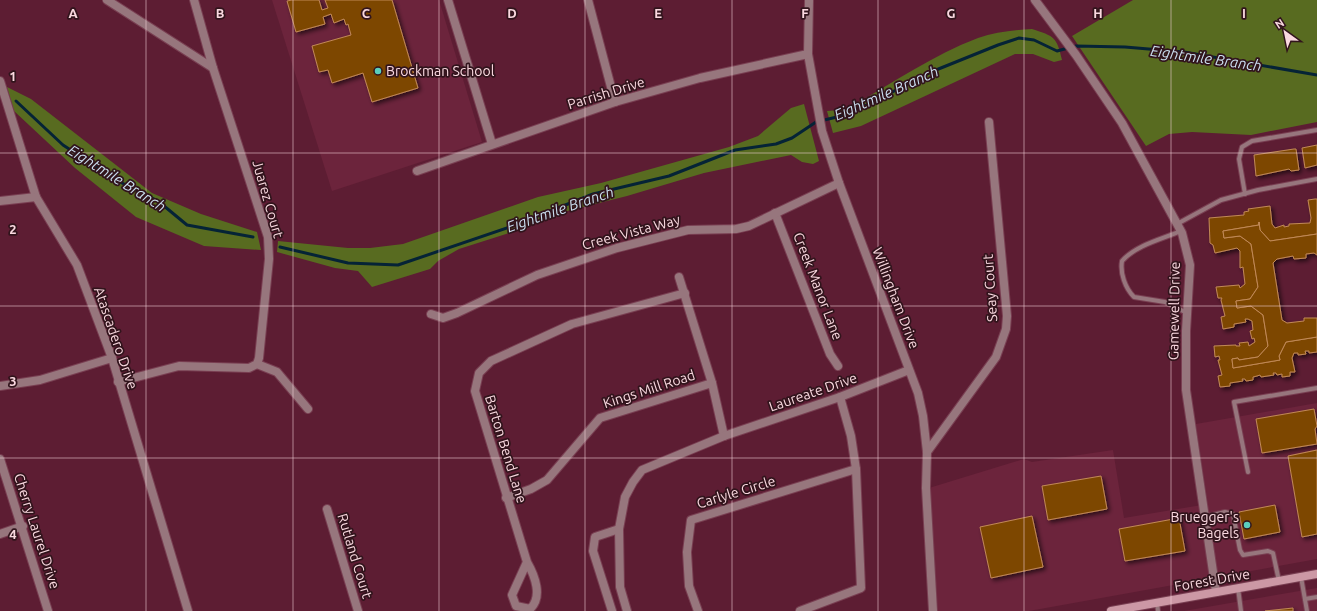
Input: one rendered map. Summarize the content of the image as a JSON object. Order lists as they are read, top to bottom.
{
  "streets": {
    "main road": ["Forest Drive"],
    "street": [
      "Parrish Drive",
      "Juarez Court",
      "Creek Vista Way",
      "Creek Manor Lane",
      "Seay Court",
      "Willingham Drive",
      "Gamewell Drive",
      "Atascadero Drive",
      "Kings Mill Road",
      "Laureate Drive",
      "Barton Bend Lane",
      "Carlyle Circle",
      "Cherry Laurel Drive",
      "Rutland Court"
    ]
  },
  "crossings": [
    ["Parrish Drive", "Willingham Drive"],
    ["Creek Vista Way", "Creek Manor Lane"],
    ["Creek Vista Way", "Willingham Drive"],
    ["Seay Court", "Willingham Drive"],
    ["Willingham Drive", "Laureate Drive"],
    ["Gamewell Drive", "Forest Drive"],
    ["Kings Mill Road", "Barton Bend Lane"]
  ],
  "water": ["Eightmile Branch"],
  "places": ["Brockman School", "Bruegger's Bagels"],
  "north": "top left",
  "grid": {
    "columns": [
      "A",
      "B",
      "C",
      "D",
      "E",
      "F",
      "G",
      "H",
      "I"
    ],
    "rows": [
      "1",
      "2",
      "3",
      "4"
    ]
  }
}
